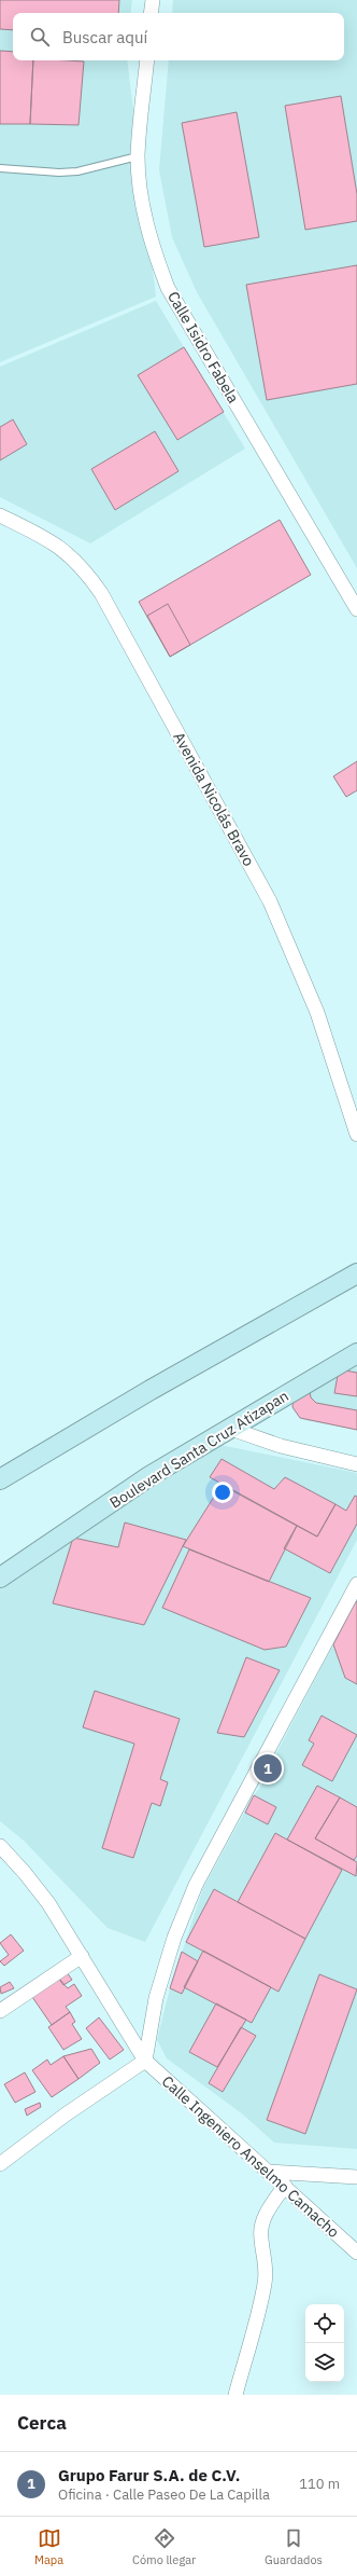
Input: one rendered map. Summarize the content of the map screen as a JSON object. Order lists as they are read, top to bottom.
{
  "streets": {
    "main road": ["Boulevard Santa Cruz Atizapan"],
    "street": ["Calle Isidro Fabela", "Avenida Nicolás Bravo", "Calle Ingeniero Anselmo Camacho"]
  },
  "page": {
    "search": "Buscar aquí",
    "pins": "1",
    "heading": "Cerca",
    "list": [
      {
        "mark": "1",
        "name": "Grupo Farur S.A. de C.V.",
        "note": "Oficina · Calle Paseo De La Capilla",
        "value": "110 m"
      }
    ],
    "nav": ["Mapa", "Cómo llegar", "Guardados"]
  }
}
